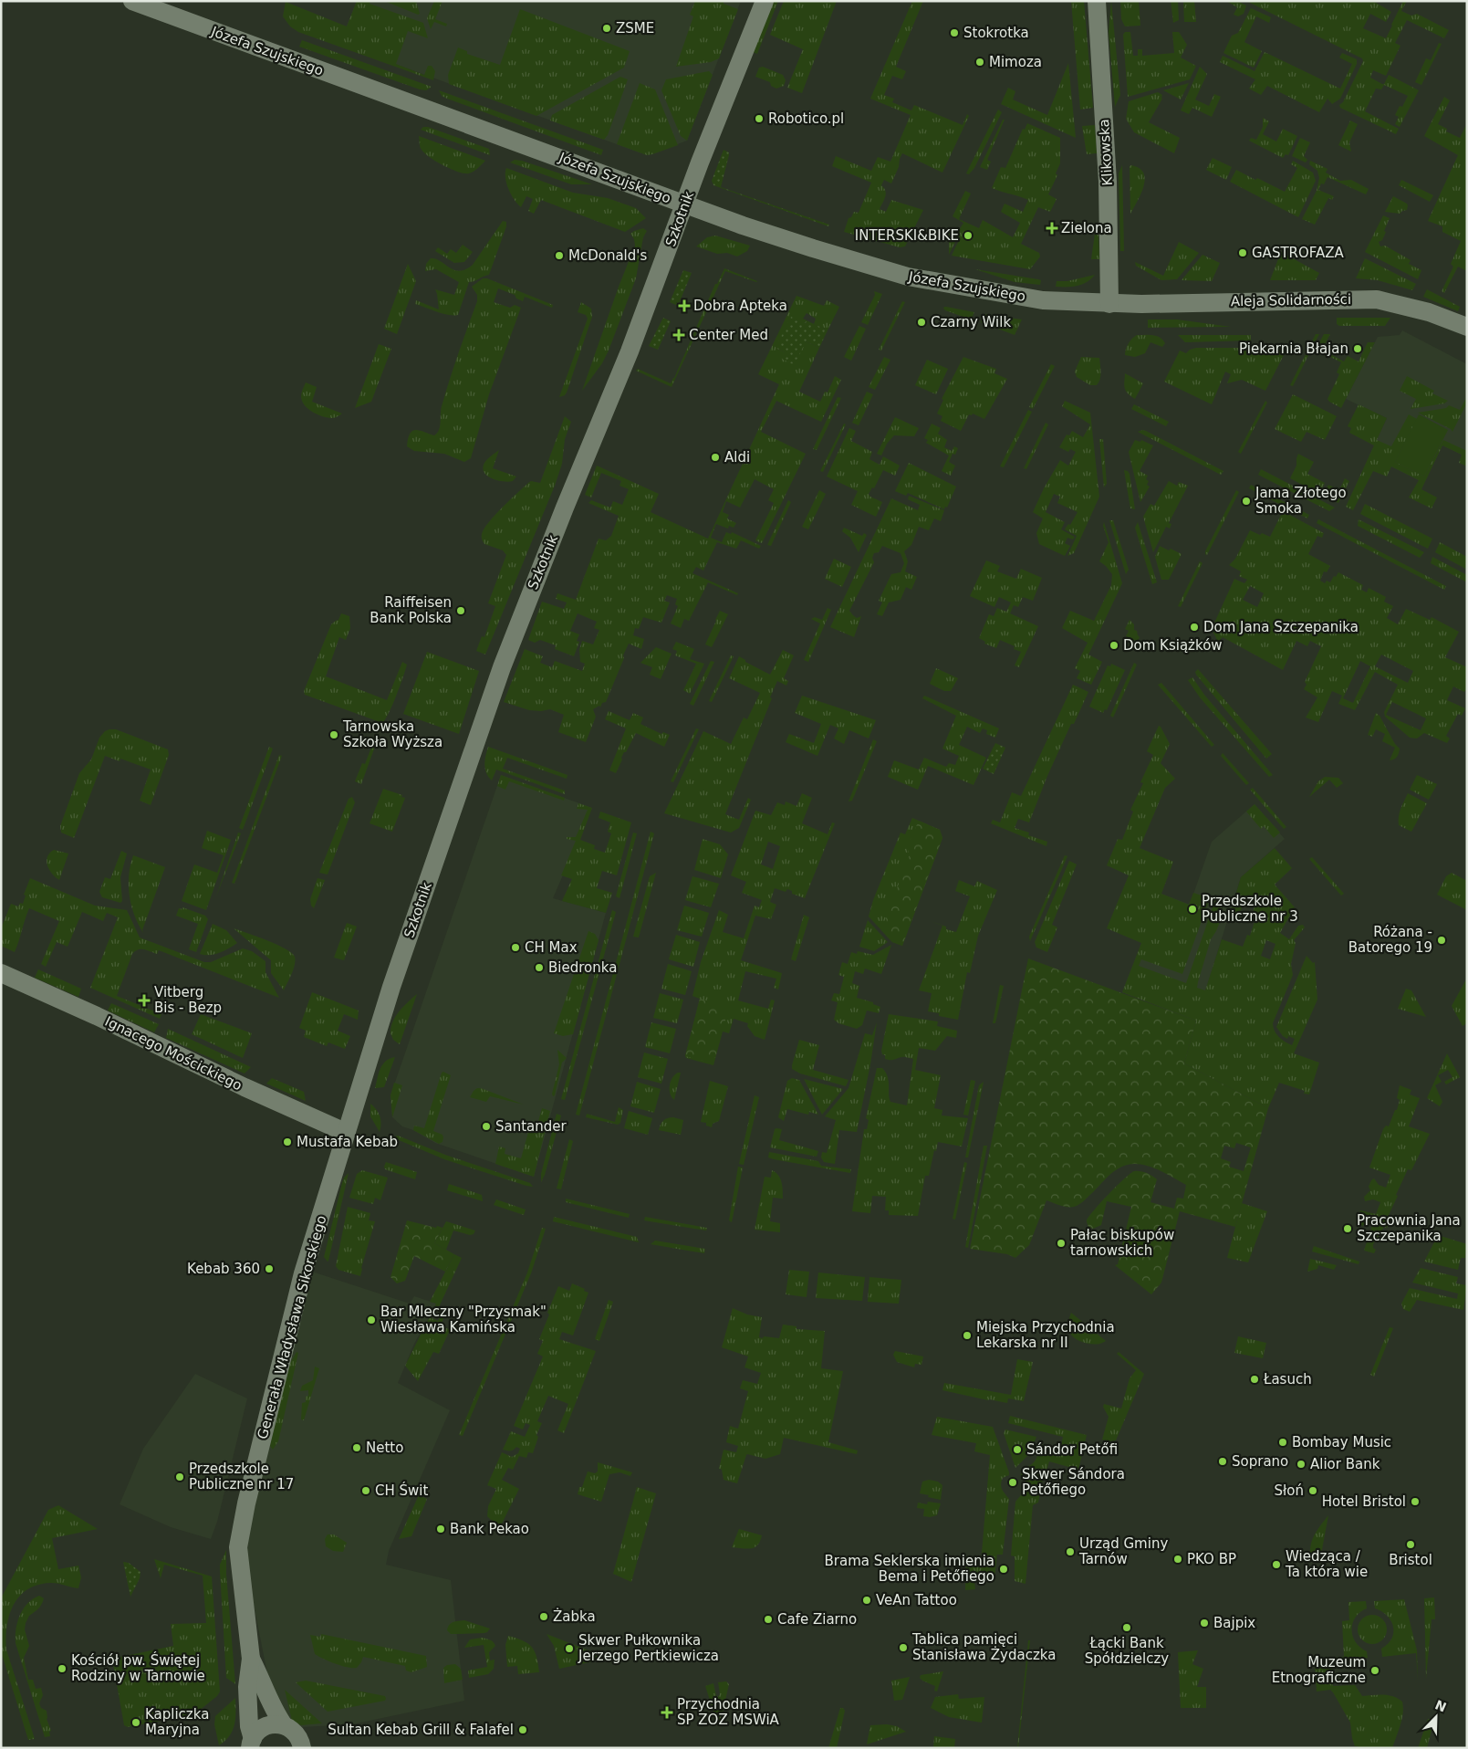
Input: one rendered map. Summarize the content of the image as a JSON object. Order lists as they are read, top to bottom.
{
  "streets": {
    "street": [
      "Józefa Szujskiego",
      "Klikowska",
      "Szkotnik",
      "Aleja Solidarności",
      "Ignacego Mościckiego",
      "Generała Władysława Sikorskiego"
    ]
  },
  "crossings": [
    ["Józefa Szujskiego", "Klikowska"],
    ["Józefa Szujskiego", "Szkotnik"],
    ["Józefa Szujskiego", "Aleja Solidarności"],
    ["Klikowska", "Aleja Solidarności"],
    ["Szkotnik", "Ignacego Mościckiego"],
    ["Szkotnik", "Generała Władysława Sikorskiego"],
    ["Ignacego Mościckiego", "Generała Władysława Sikorskiego"]
  ],
  "places": {
    "other": [
      "ZSME",
      "Stokrotka",
      "Mimoza",
      "Robotico.pl",
      "INTERSKI&BIKE",
      "GASTROFAZA",
      "McDonald's",
      "Czarny Wilk",
      "Piekarnia Błajan",
      "Aldi",
      "Jama Złotego Smoka",
      "Raiffeisen Bank Polska",
      "Dom Jana Szczepanika",
      "Dom Książków",
      "Tarnowska Szkoła Wyższa",
      "Przedszkole Publiczne nr 3",
      "Różana - Batorego 19",
      "CH Max",
      "Biedronka",
      "Santander",
      "Mustafa Kebab",
      "Pracownia Jana Szczepanika",
      "Pałac biskupów tarnowskich",
      "Kebab 360",
      "Bar Mleczny \"Przysmak\" Wiesława Kamińska",
      "Miejska Przychodnia Lekarska nr II",
      "Łasuch",
      "Bombay Music",
      "Netto",
      "Sándor Petőfi",
      "Soprano",
      "Alior Bank",
      "Przedszkole Publiczne nr 17",
      "Skwer Sándora Petőfiego",
      "CH Świt",
      "Słoń",
      "Hotel Bristol",
      "Bank Pekao",
      "Bristol",
      "Urząd Gminy Tarnów",
      "PKO BP",
      "Wiedząca / Ta która wie",
      "Brama Seklerska imienia Bema i Petőfiego",
      "VeAn Tattoo",
      "Żabka",
      "Cafe Ziarno",
      "Bajpix",
      "Łącki Bank Spółdzielczy",
      "Tablica pamięci Stanisława Żydaczka",
      "Skwer Pułkownika Jerzego Pertkiewicza",
      "Kościół pw. Świętej Rodziny w Tarnowie",
      "Muzeum Etnograficzne",
      "Kapliczka Maryjna",
      "Sultan Kebab Grill & Falafel"
    ],
    "health": [
      "Zielona",
      "Dobra Apteka",
      "Center Med",
      "Vitberg Bis - Bezp",
      "Przychodnia SP ZOZ MSWiA"
    ]
  },
  "north": "top right"
}
